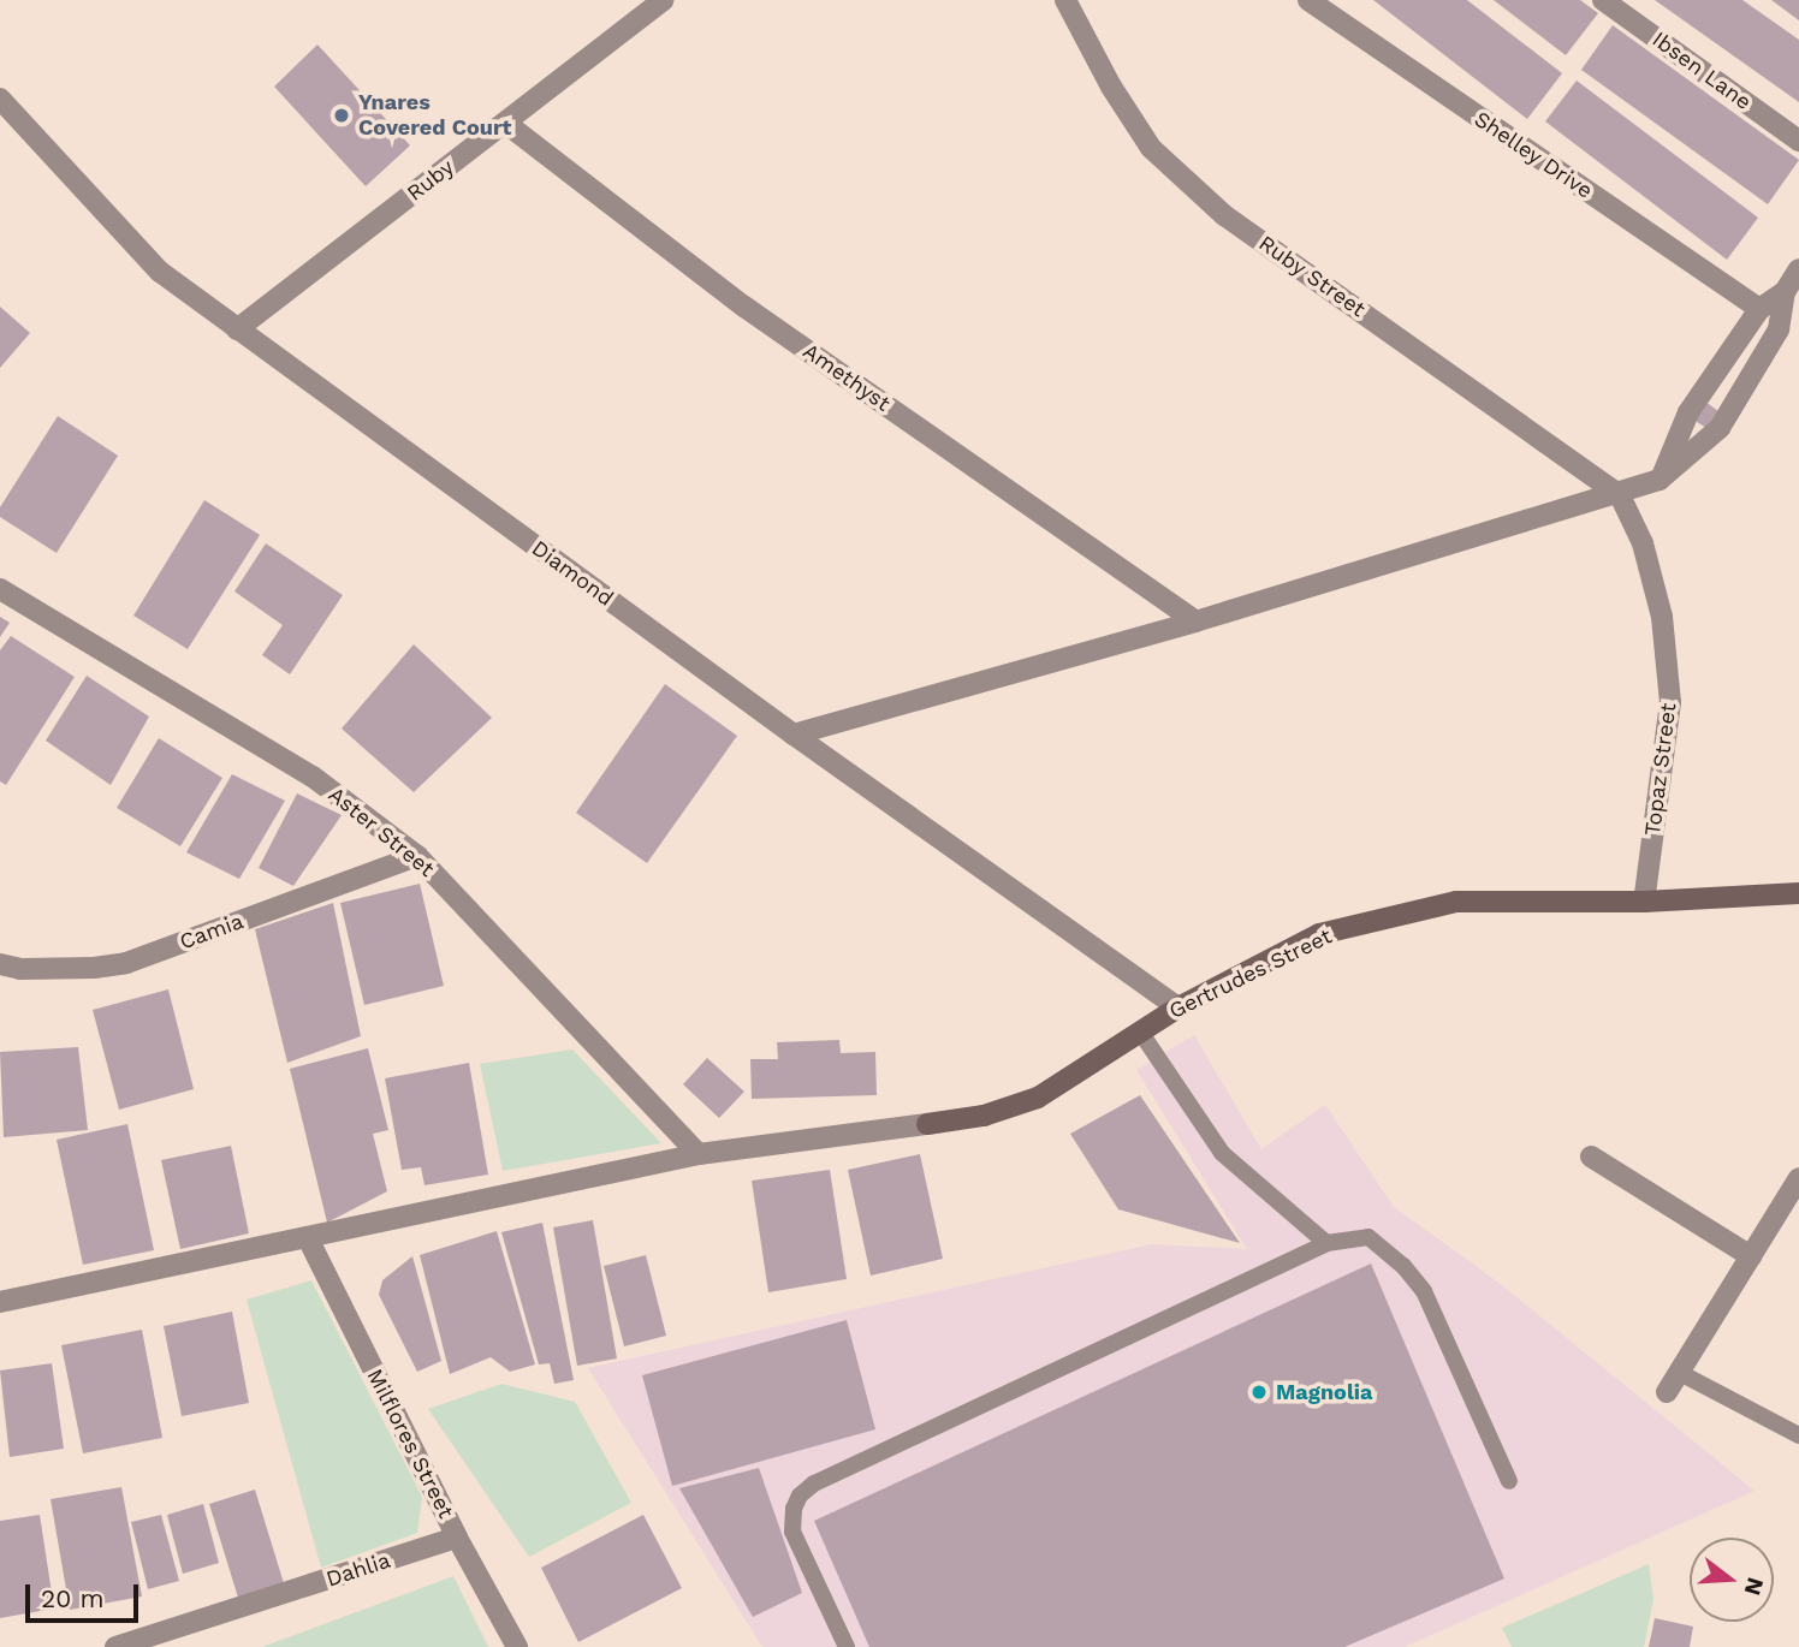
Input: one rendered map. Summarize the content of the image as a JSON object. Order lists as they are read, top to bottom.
{
  "streets": {
    "street": [
      "Ibsen Lane",
      "Shelley Drive",
      "Ruby",
      "Ruby Street",
      "Amethyst",
      "Diamond",
      "Topaz Street",
      "Aster Street",
      "Camia",
      "Gertrudes Street",
      "Milflores Street",
      "Dahlia"
    ]
  },
  "crossings": [
    ["Ruby", "Amethyst"],
    ["Ruby", "Diamond"],
    ["Ruby Street", "Topaz Street"],
    ["Diamond", "Gertrudes Street"],
    ["Topaz Street", "Gertrudes Street"],
    ["Aster Street", "Camia"],
    ["Aster Street", "Gertrudes Street"],
    ["Milflores Street", "Dahlia"]
  ],
  "places": ["Ynares Covered Court", "Magnolia"],
  "scale_bar": "20 m",
  "north": "right"
}
